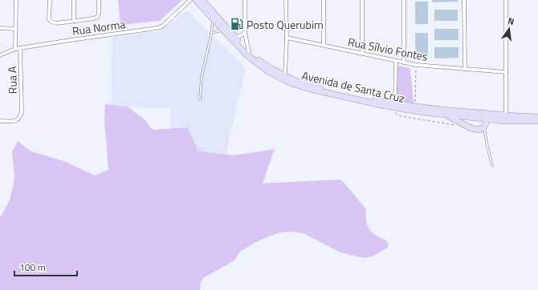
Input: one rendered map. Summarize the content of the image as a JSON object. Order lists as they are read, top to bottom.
{
  "streets": {
    "main road": ["Avenida de Santa Cruz"],
    "street": ["Rua Norma", "Rua Sílvio Fontes", "Rua A"]
  },
  "crossings": [
    ["Rua Norma", "Rua A"]
  ],
  "places": {
    "fuel station": ["Posto Querubim"]
  },
  "scale_bar": "100 m",
  "north": "top"
}
